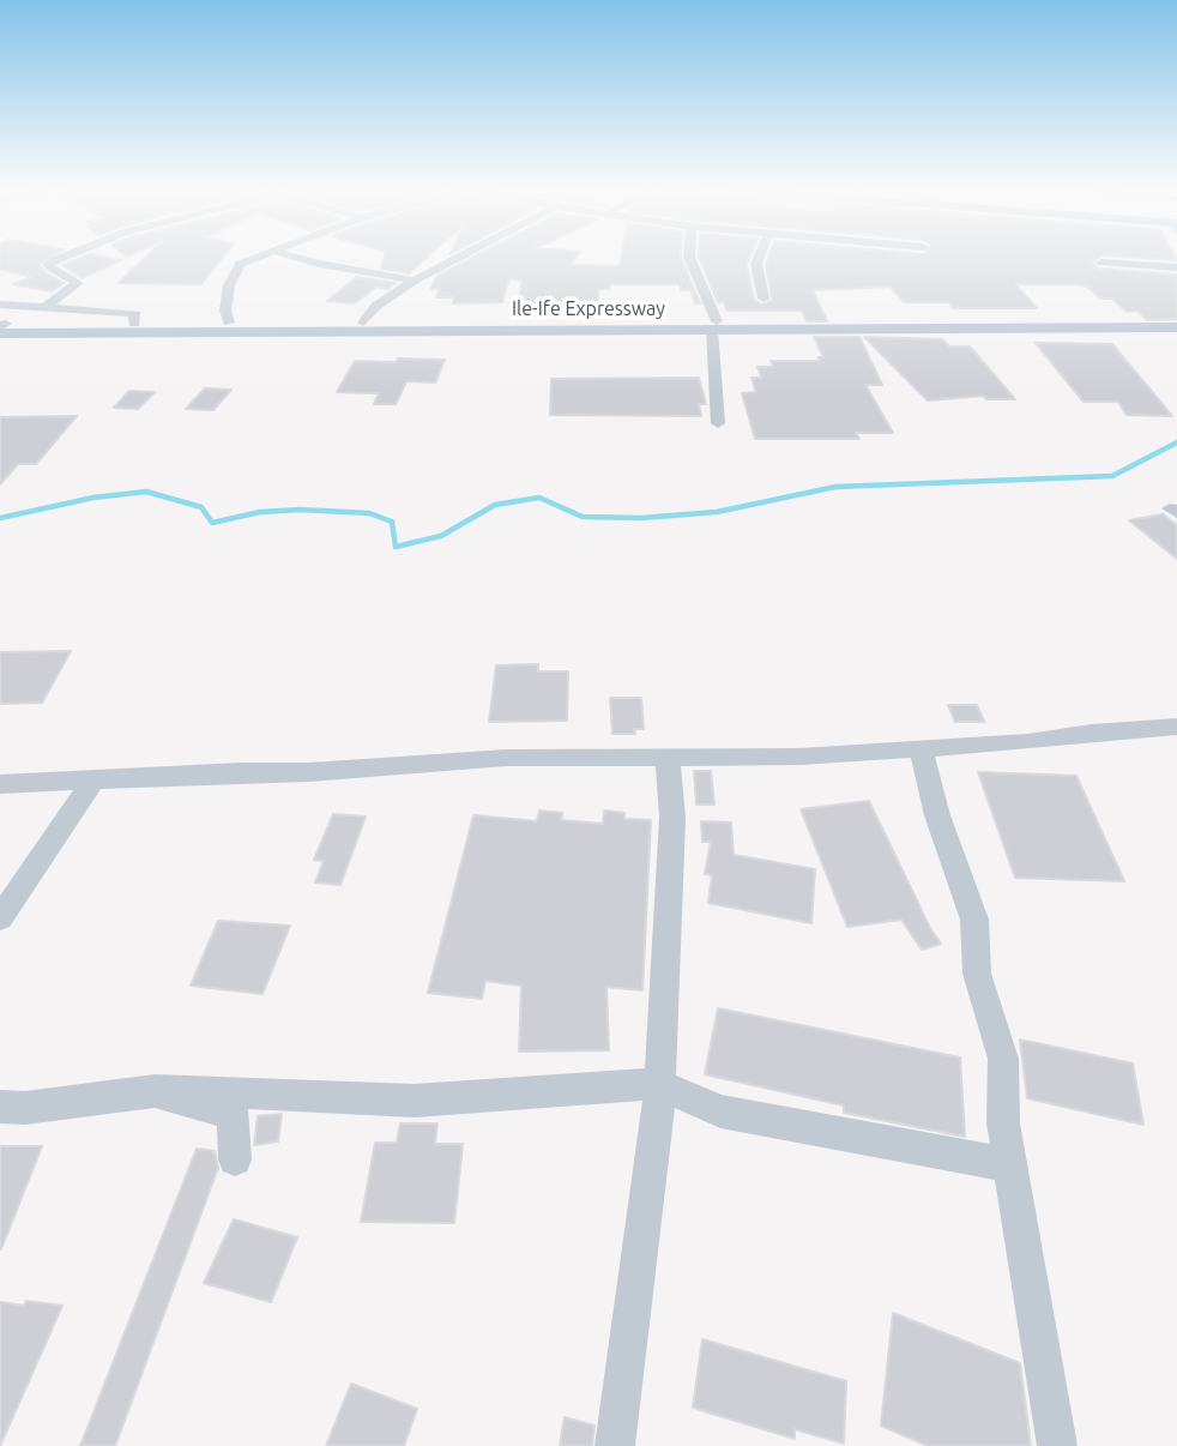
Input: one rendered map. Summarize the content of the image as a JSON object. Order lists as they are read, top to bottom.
{
  "streets": {
    "main road": ["Ile-Ife Expressway"]
  }
}
